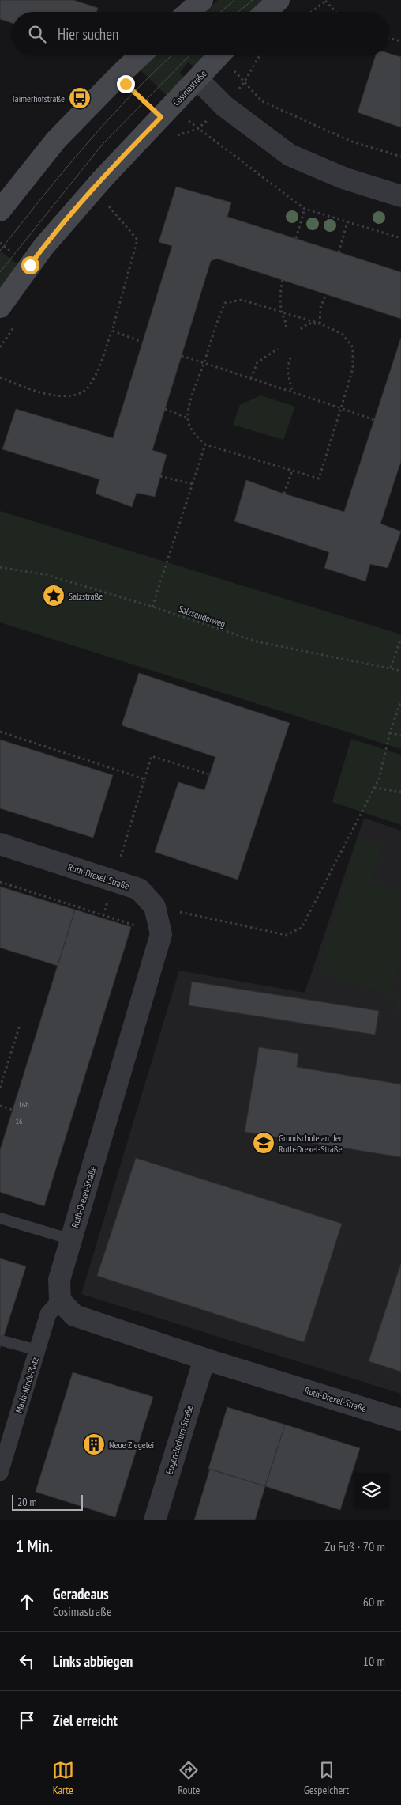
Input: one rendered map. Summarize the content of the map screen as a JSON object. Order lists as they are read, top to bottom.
{
  "streets": {
    "main road": ["Cosimastraße"],
    "street": ["Ruth-Drexel-Straße", "Maria-Nindl-Platz", "Eugen-Jochum-Straße"],
    "path": ["Salzsenderweg"]
  },
  "crossings": [
    ["Ruth-Drexel-Straße", "Maria-Nindl-Platz"],
    ["Ruth-Drexel-Straße", "Eugen-Jochum-Straße"]
  ],
  "places": {
    "bus stop": ["Taimerhofstraße"],
    "place": ["Salzstraße"],
    "school or university": ["Grundschule an der Ruth-Drexel-Straße"],
    "building": ["Neue Ziegelei"]
  },
  "house_numbers": ["16b", "16"],
  "scale_bar": "20 m",
  "page": {
    "search": "Hier suchen",
    "scale": "20 m",
    "heading": ["1 Min.", "Zu Fuß · 70 m"],
    "list": [
      ["Geradeaus", "Cosimastraße", "60 m"],
      ["Links abbiegen", "10 m"],
      "Ziel erreicht"
    ],
    "nav": ["Karte", "Route", "Gespeichert"]
  }
}
